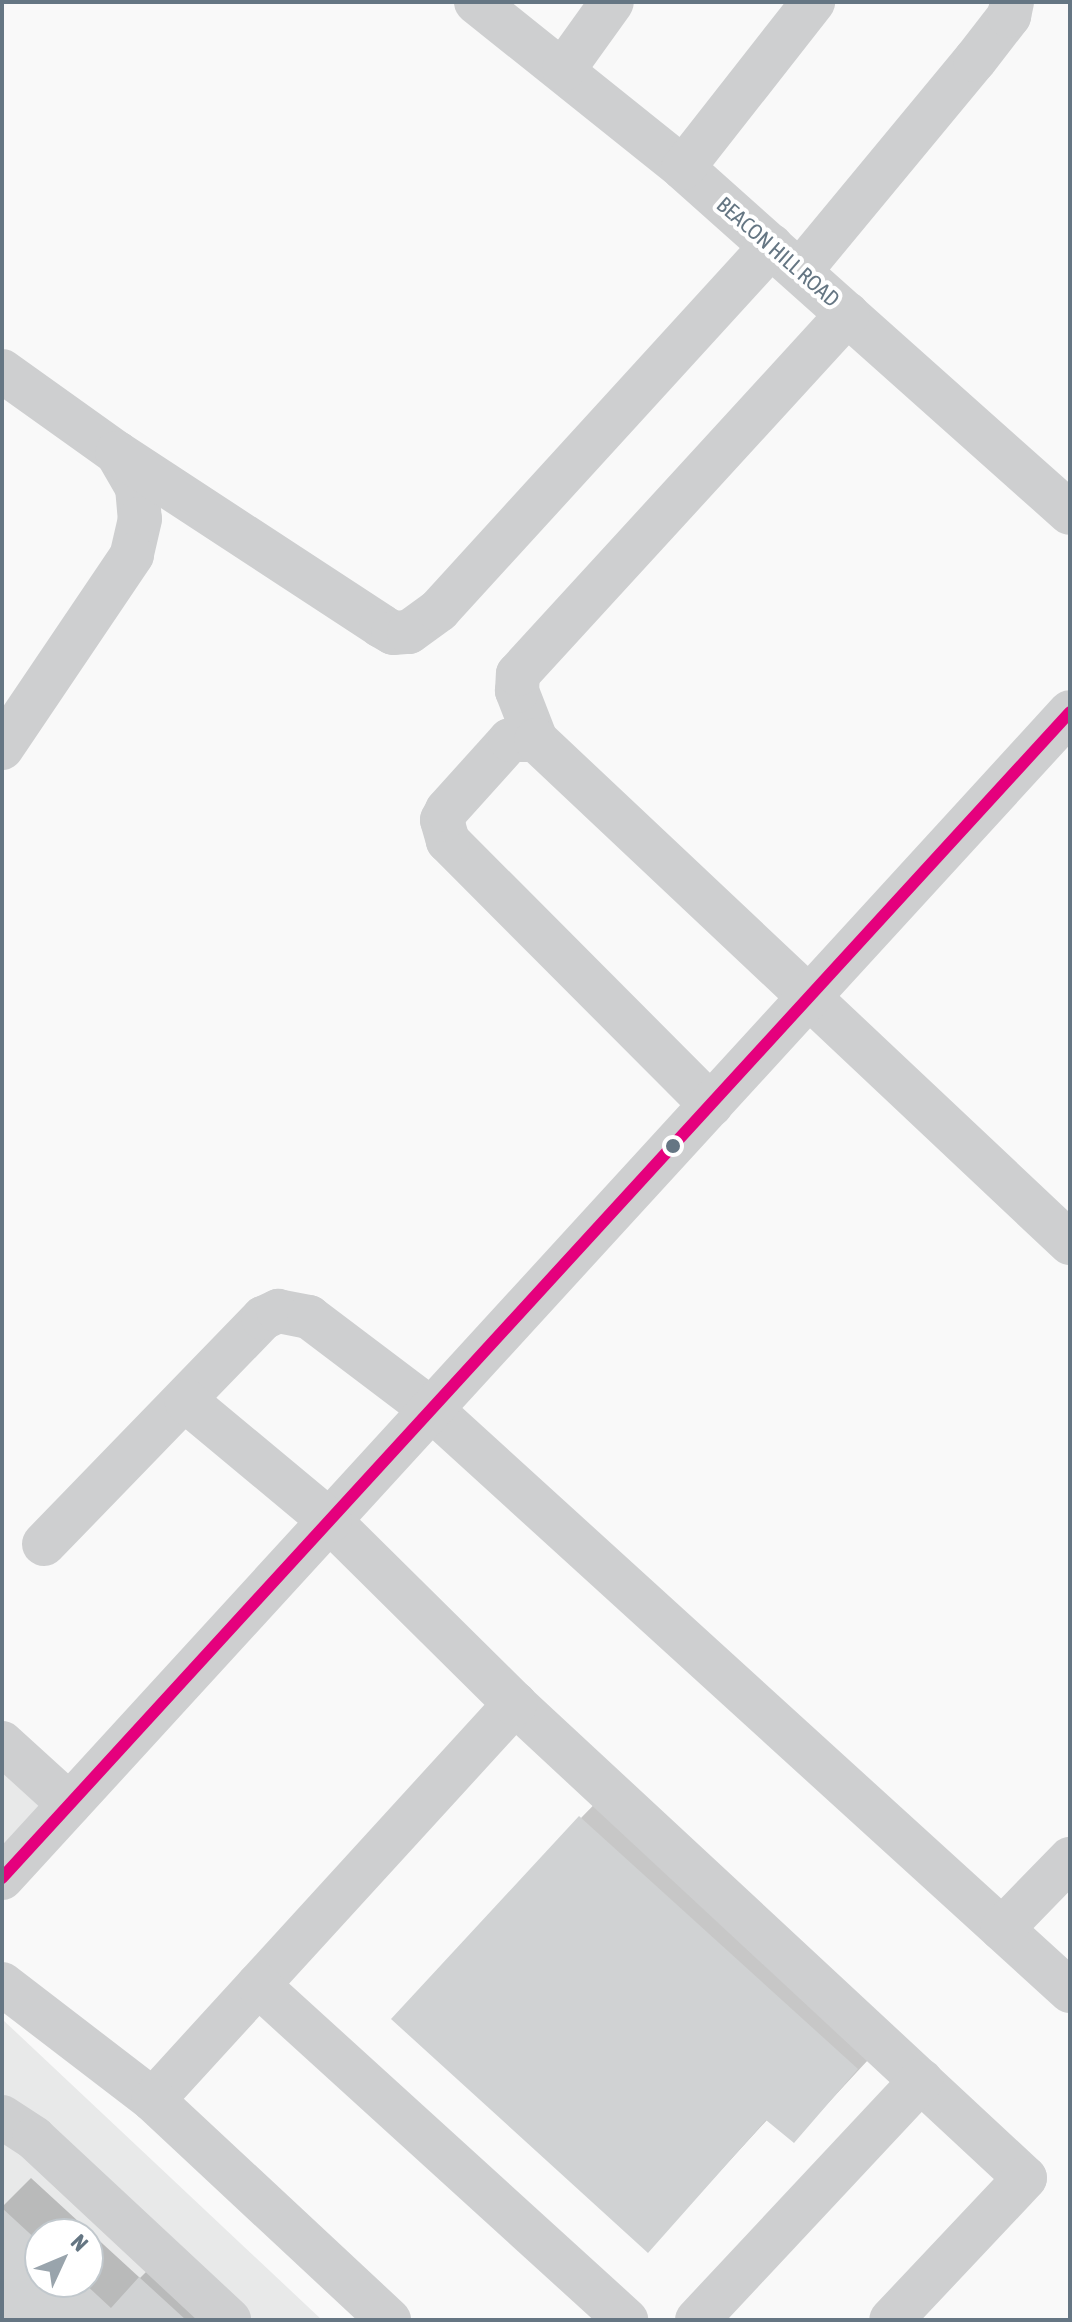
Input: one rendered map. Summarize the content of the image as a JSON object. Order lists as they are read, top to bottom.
{
  "streets": {
    "street": ["BEACON HILL ROAD"]
  },
  "north": "top right"
}
